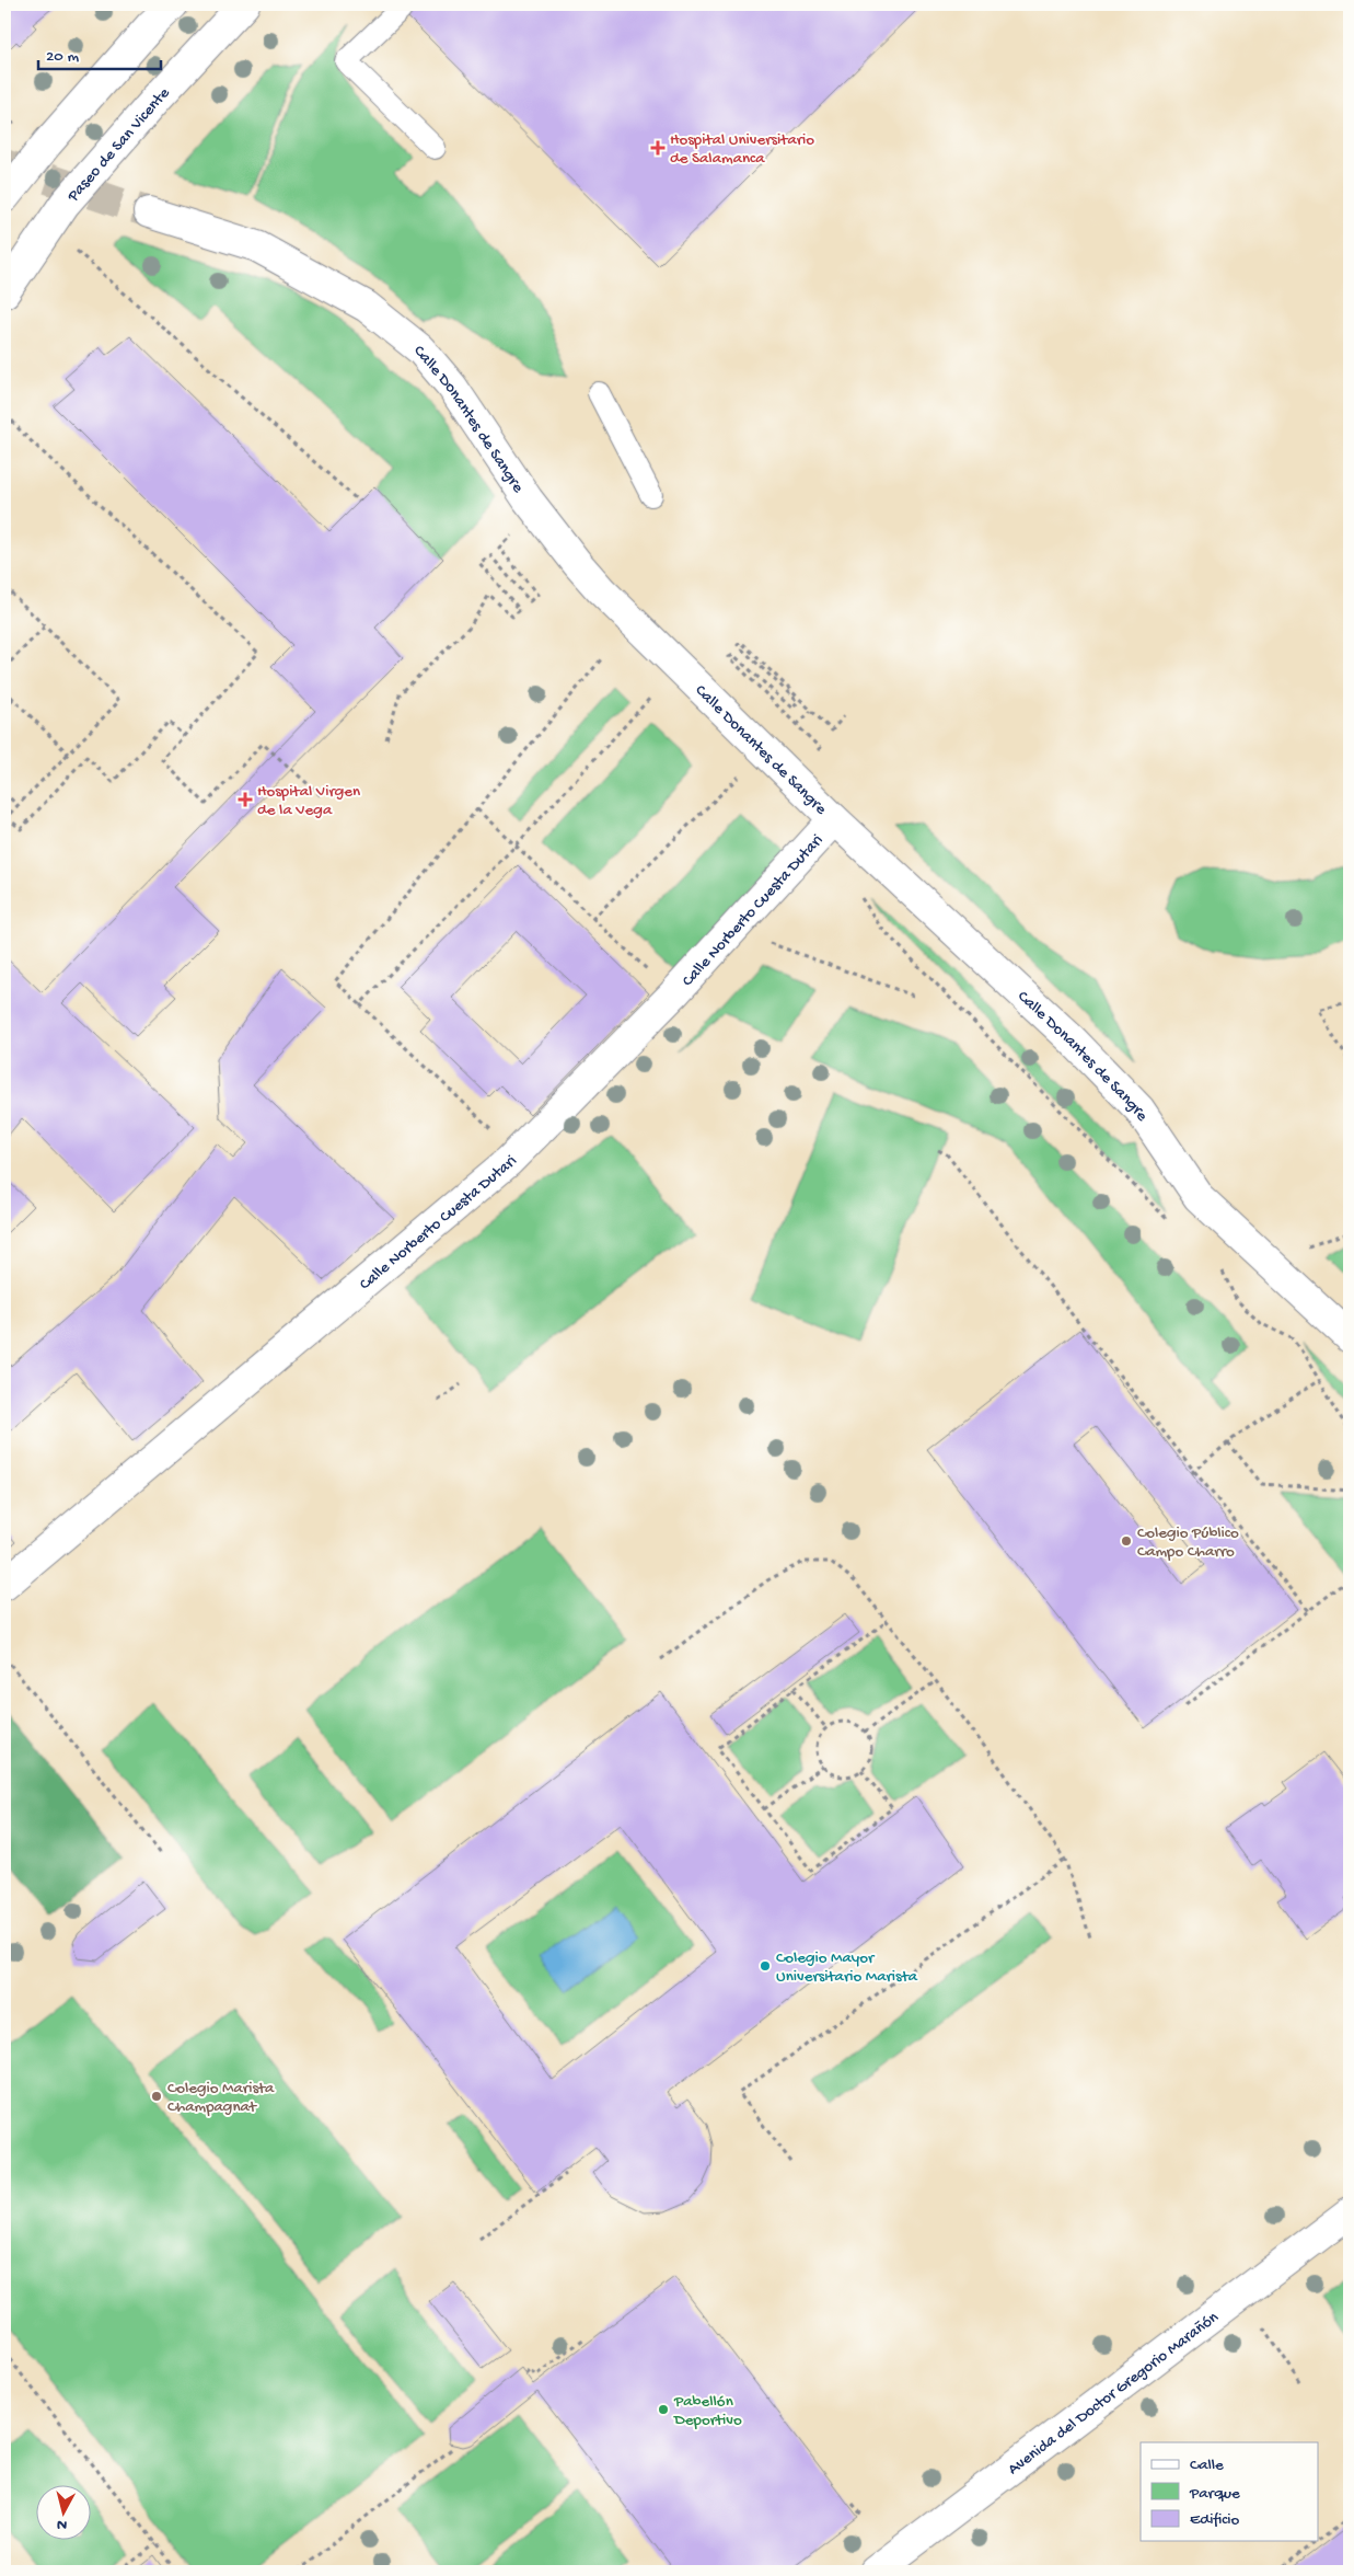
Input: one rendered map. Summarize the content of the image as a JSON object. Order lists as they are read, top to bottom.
{
  "streets": {
    "main road": [
      "Paseo de San Vicente",
      "Calle Donantes de Sangre",
      "Calle Norberto Cuesta Dutari",
      "Avenida del Doctor Gregorio Marañón"
    ]
  },
  "crossings": [
    ["Calle Donantes de Sangre", "Calle Norberto Cuesta Dutari"]
  ],
  "places": {
    "health": ["Hospital Universitario de Salamanca", "Hospital Virgen de la Vega"],
    "other": [
      "Colegio Público Campo Charro",
      "Colegio Mayor Universitario Marista",
      "Colegio Marista Champagnat",
      "Pabellón Deportivo"
    ]
  },
  "legend": ["Calle", "Parque", "Edificio"],
  "scale_bar": "20 m",
  "north": "bottom"
}
